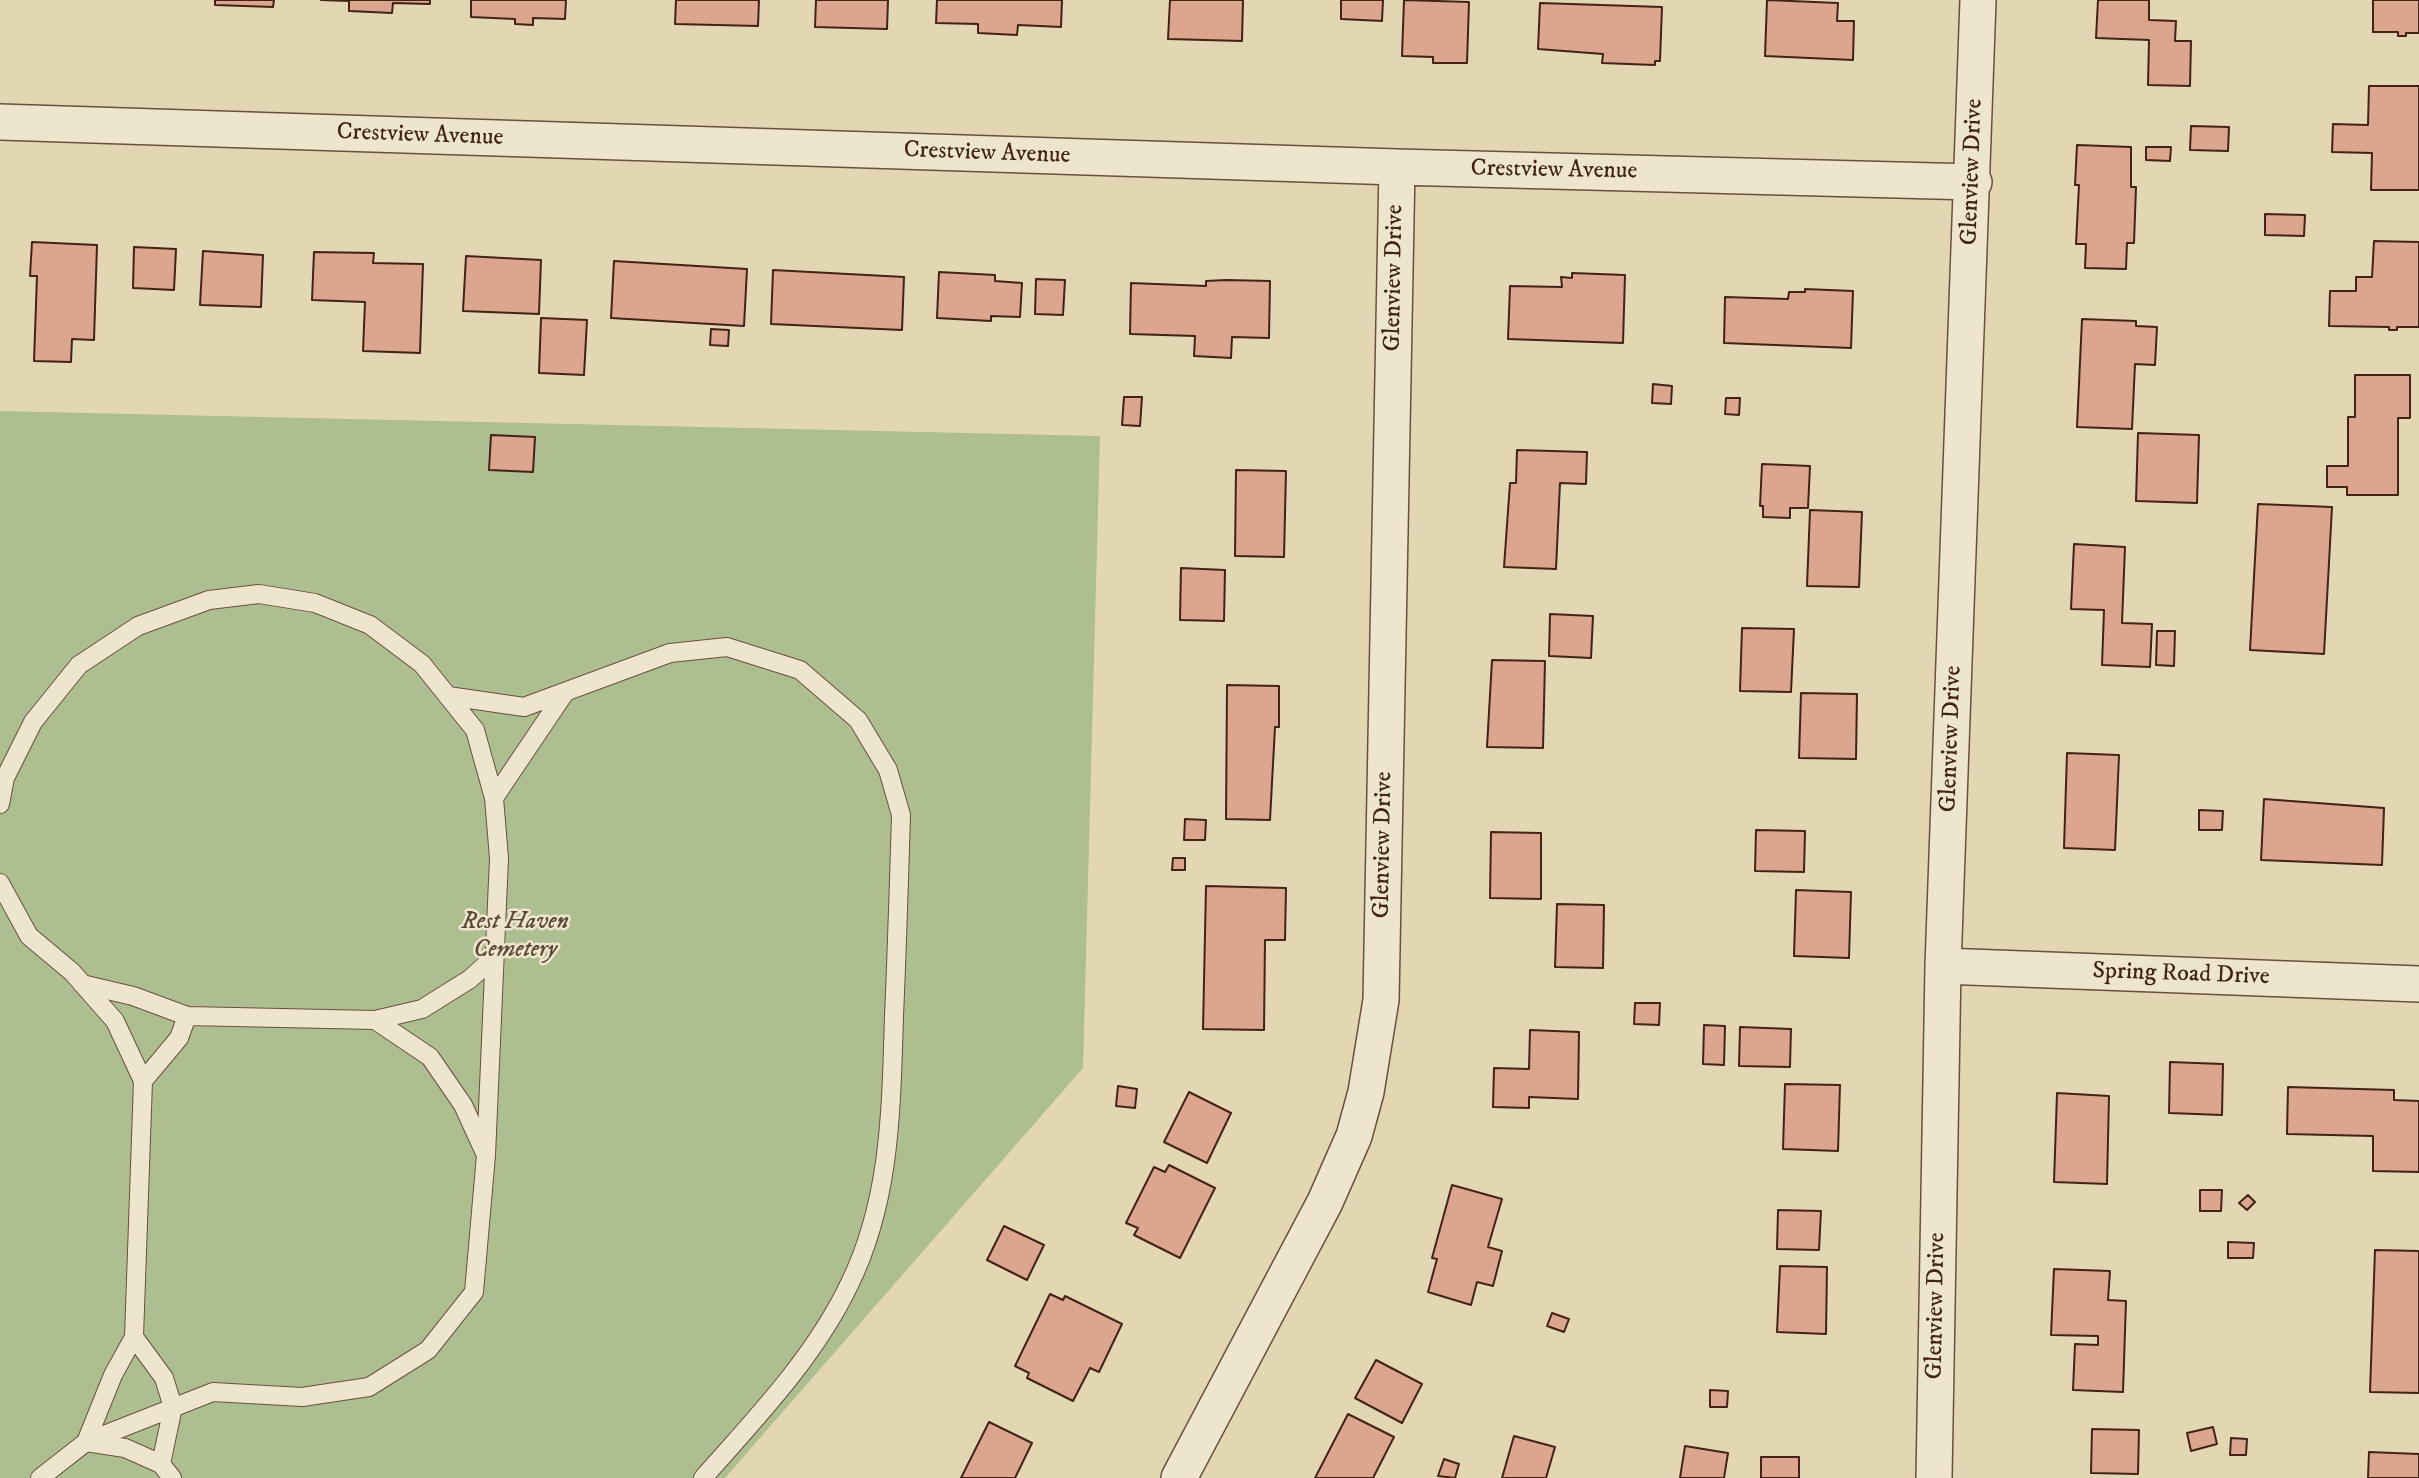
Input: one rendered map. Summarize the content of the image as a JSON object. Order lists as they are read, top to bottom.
{
  "streets": {
    "street": ["Crestview Avenue", "Glenview Drive", "Spring Road Drive"]
  },
  "crossings": [
    ["Crestview Avenue", "Glenview Drive"],
    ["Glenview Drive", "Spring Road Drive"]
  ],
  "parks": ["Rest Haven Cemetery"]
}
